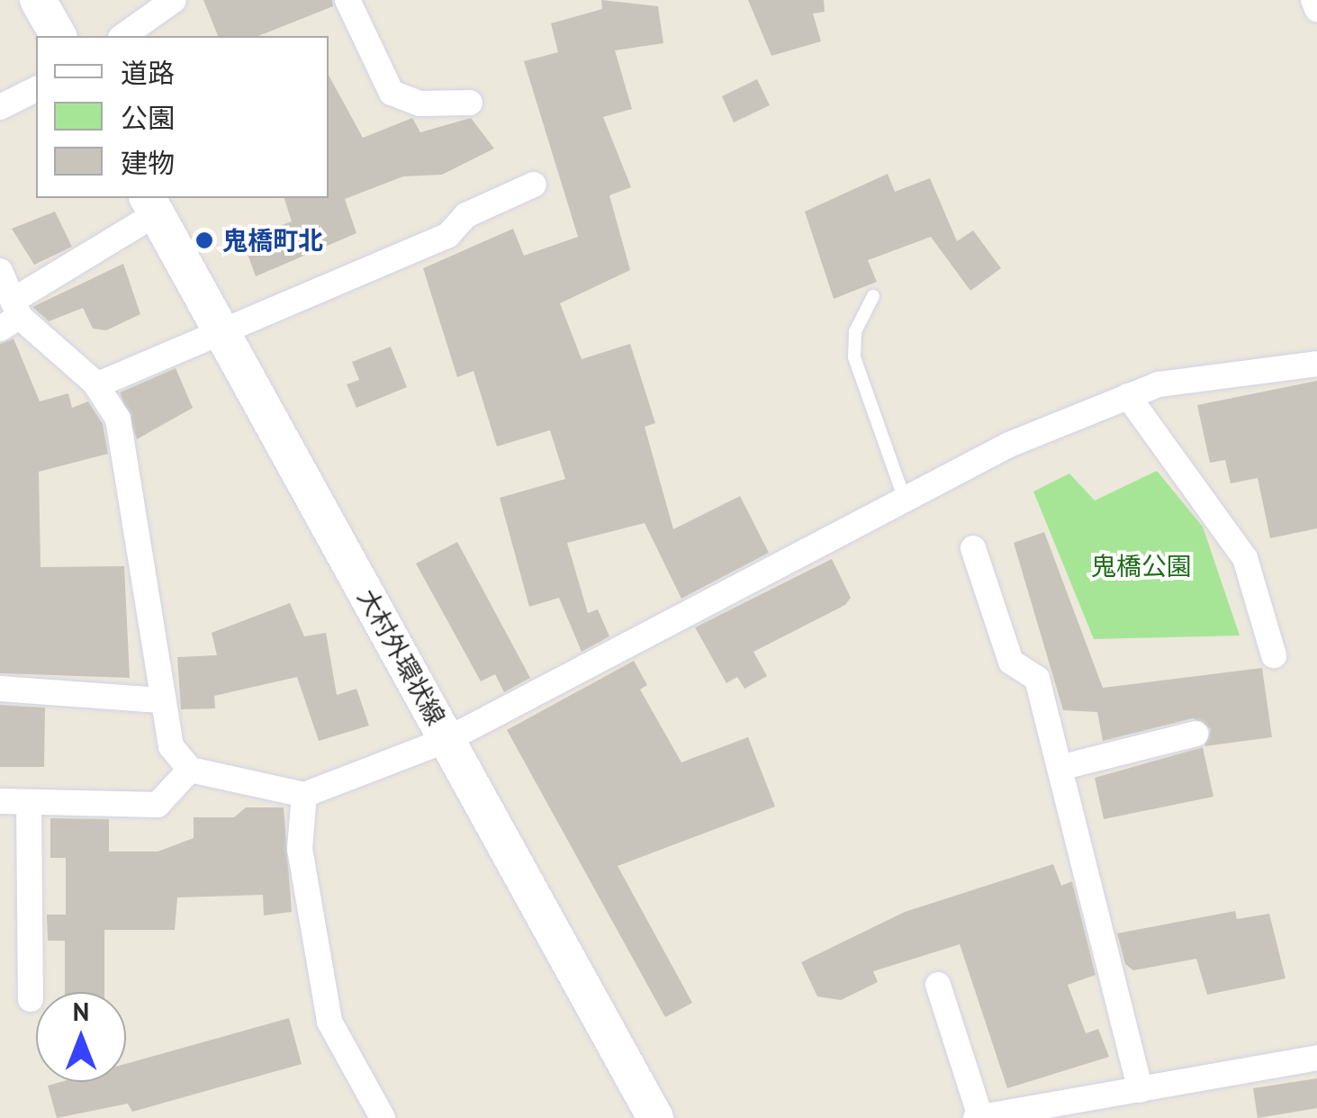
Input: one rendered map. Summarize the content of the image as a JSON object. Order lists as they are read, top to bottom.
{
  "streets": {
    "main road": ["大村外環状線"]
  },
  "parks": ["鬼橋公園"],
  "places": ["鬼橋町北"],
  "legend": ["道路", "公園", "建物"],
  "north": "top"
}
